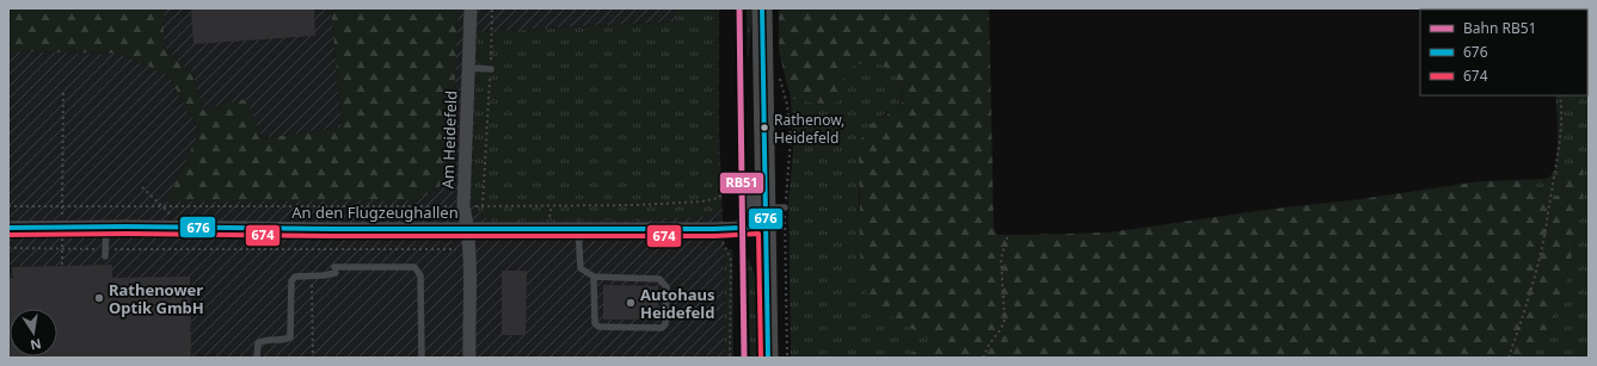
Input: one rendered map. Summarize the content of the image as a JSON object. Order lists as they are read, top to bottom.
{
  "streets": {
    "street": ["Am Heidefeld", "An den Flugzeughallen"]
  },
  "crossings": [
    ["Am Heidefeld", "An den Flugzeughallen"]
  ],
  "places": ["Rathenow, Heidefeld", "Rathenower Optik GmbH", "Autohaus Heidefeld"],
  "lines": ["rail line RB51", "transit line 676", "transit line 674"],
  "legend": ["Bahn RB51", "676", "674"],
  "north": "bottom"
}
